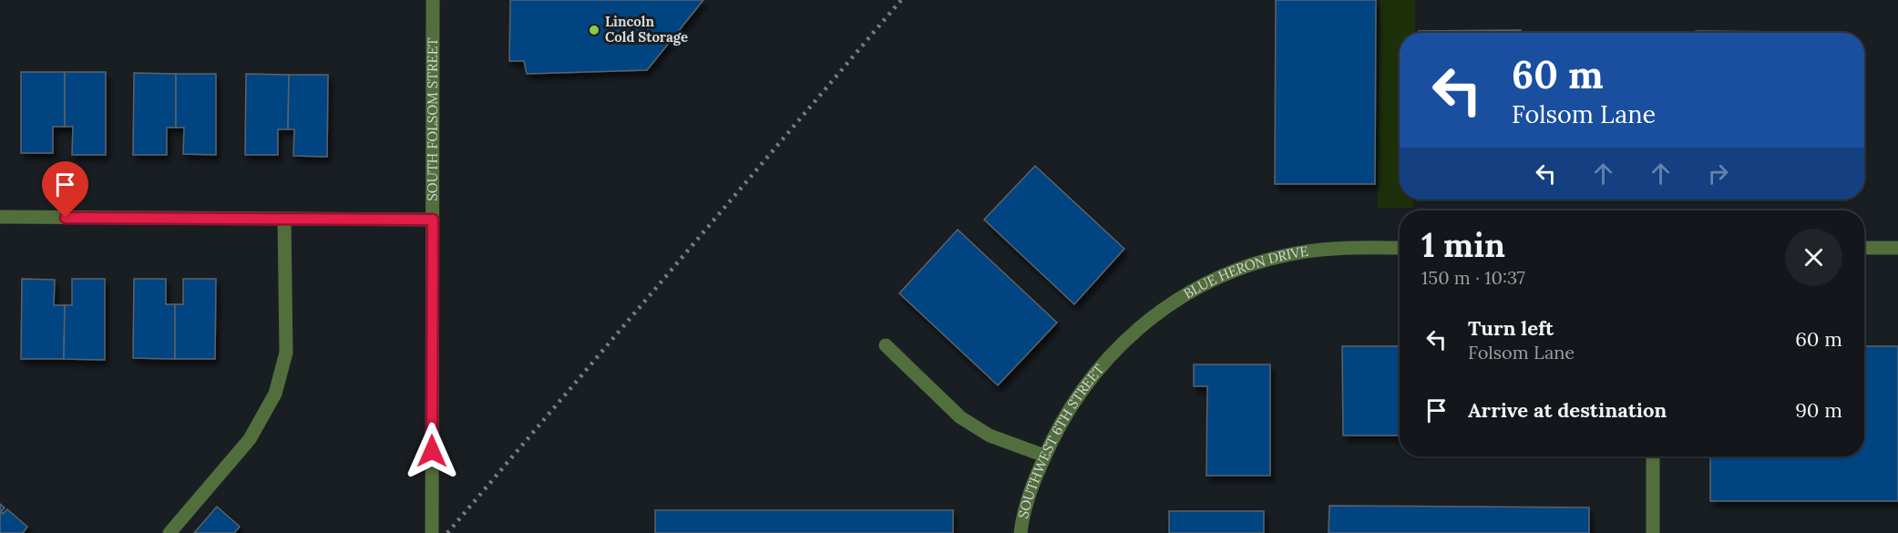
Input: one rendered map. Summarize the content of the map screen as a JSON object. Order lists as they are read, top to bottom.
{
  "streets": {
    "street": ["SOUTH FOLSOM STREET", "BLUE HERON DRIVE", "SOUTHWEST 6TH STREET"]
  },
  "crossings": [
    ["BLUE HERON DRIVE", "SOUTHWEST 6TH STREET"]
  ],
  "places": ["Lincoln Cold Storage"],
  "page": {
    "turn": ["60 m", "Folsom Lane"],
    "heading": ["1 min", "150 m · 10:37"],
    "list": [
      {
        "name": "Turn left",
        "note": "Folsom Lane",
        "value": "60 m"
      },
      {
        "name": "Arrive at destination",
        "value": "90 m"
      }
    ]
  }
}
